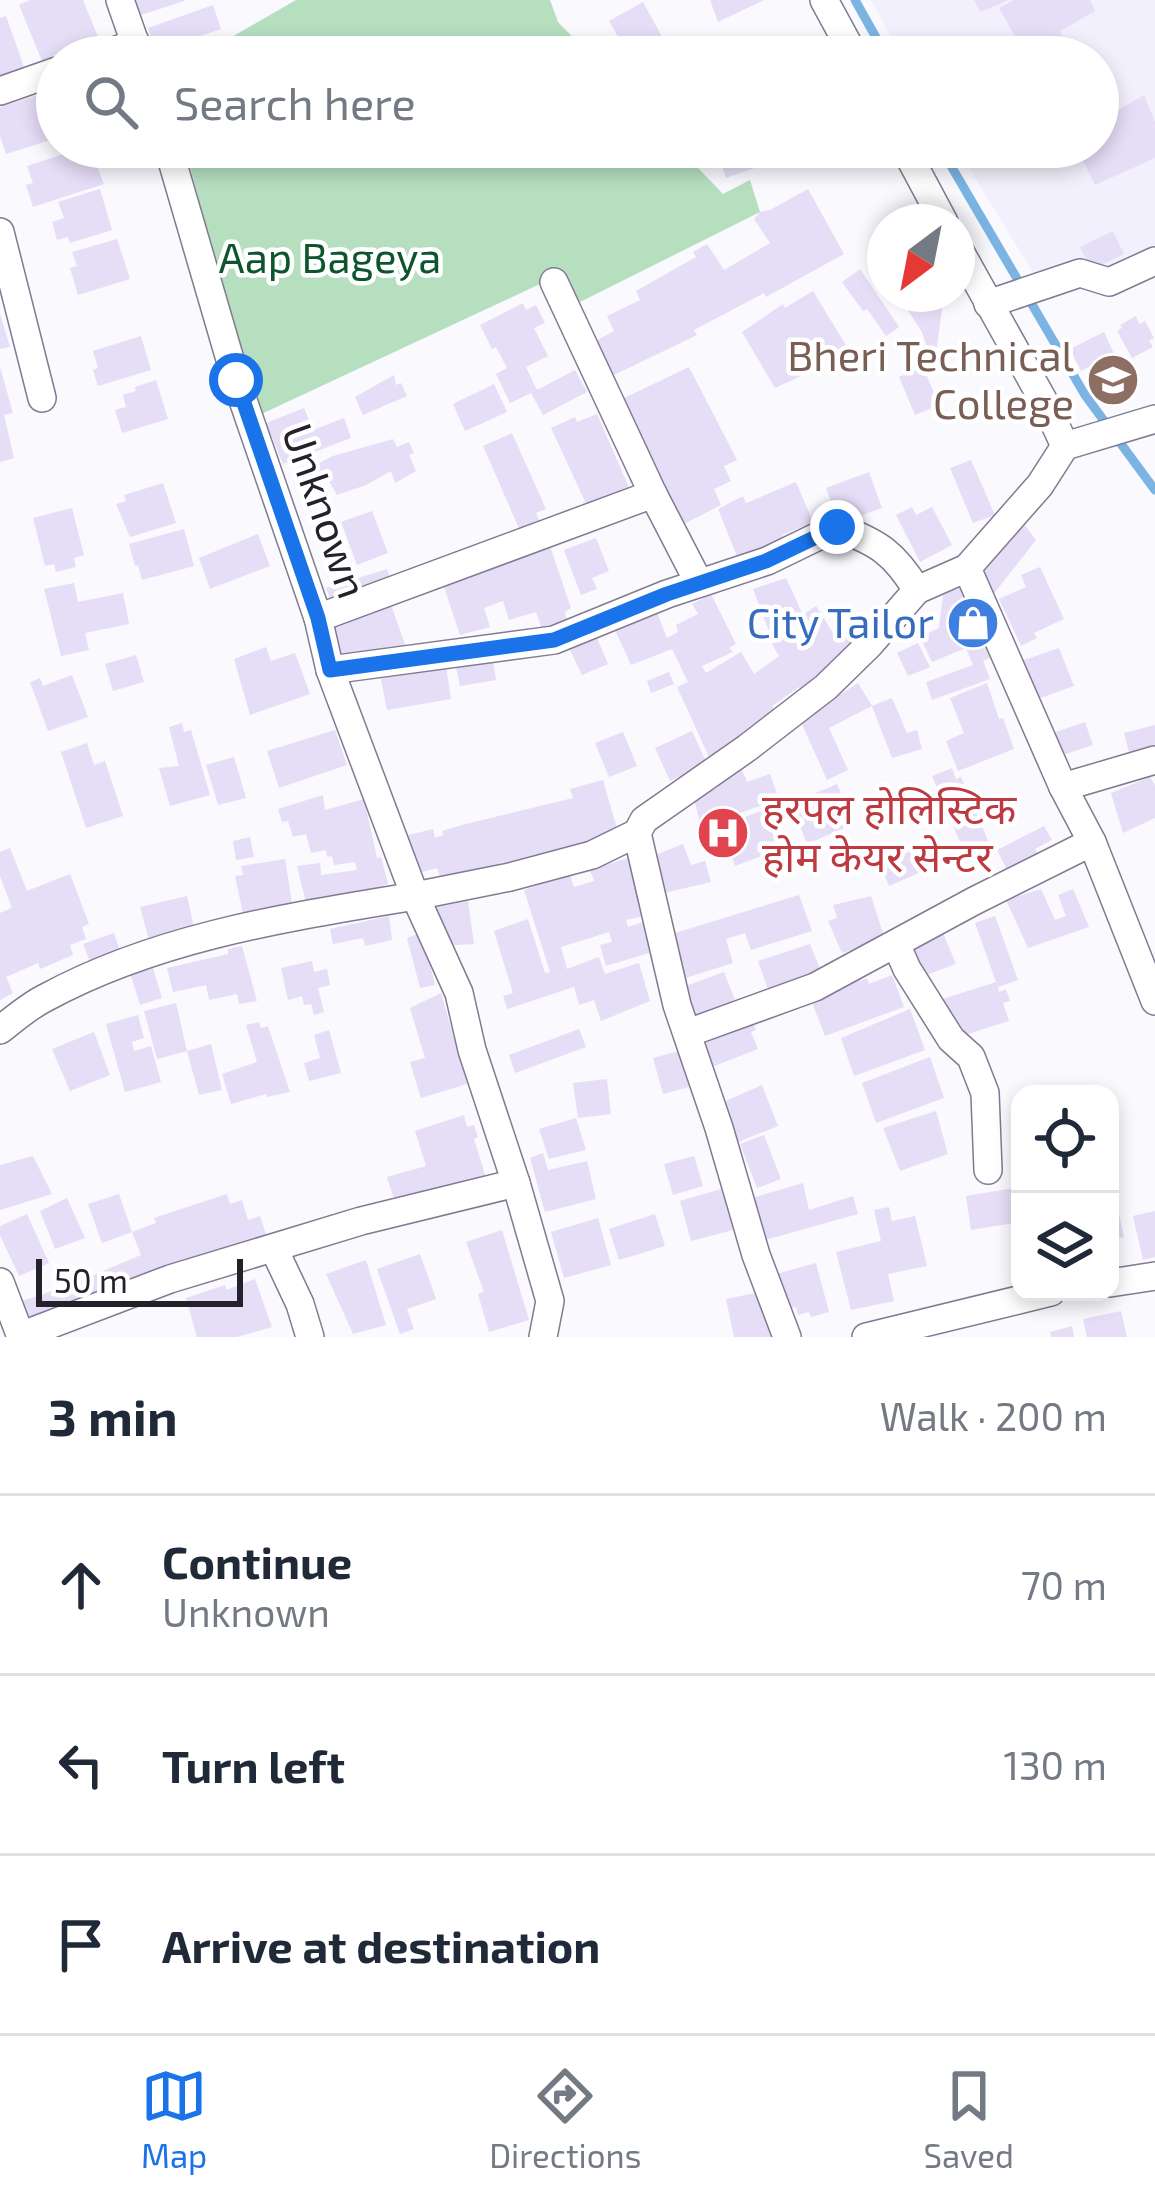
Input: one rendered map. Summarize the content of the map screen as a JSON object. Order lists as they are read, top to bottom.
{
  "streets": {
    "street": ["Unknown"]
  },
  "parks": ["Aap Bageya"],
  "places": {
    "school or university": ["Bheri Technical College"],
    "shop": ["City Tailor"],
    "hospital": ["हरपल होलिस्टिक होम केयर सेन्टर"]
  },
  "scale_bar": "50 m",
  "north": "bottom left",
  "page": {
    "search": "Search here",
    "scale": "50 m",
    "heading": ["3 min", "Walk · 200 m"],
    "list": [
      ["Continue", "Unknown", "70 m"],
      ["Turn left", "130 m"],
      "Arrive at destination"
    ],
    "nav": ["Map", "Directions", "Saved"]
  }
}
